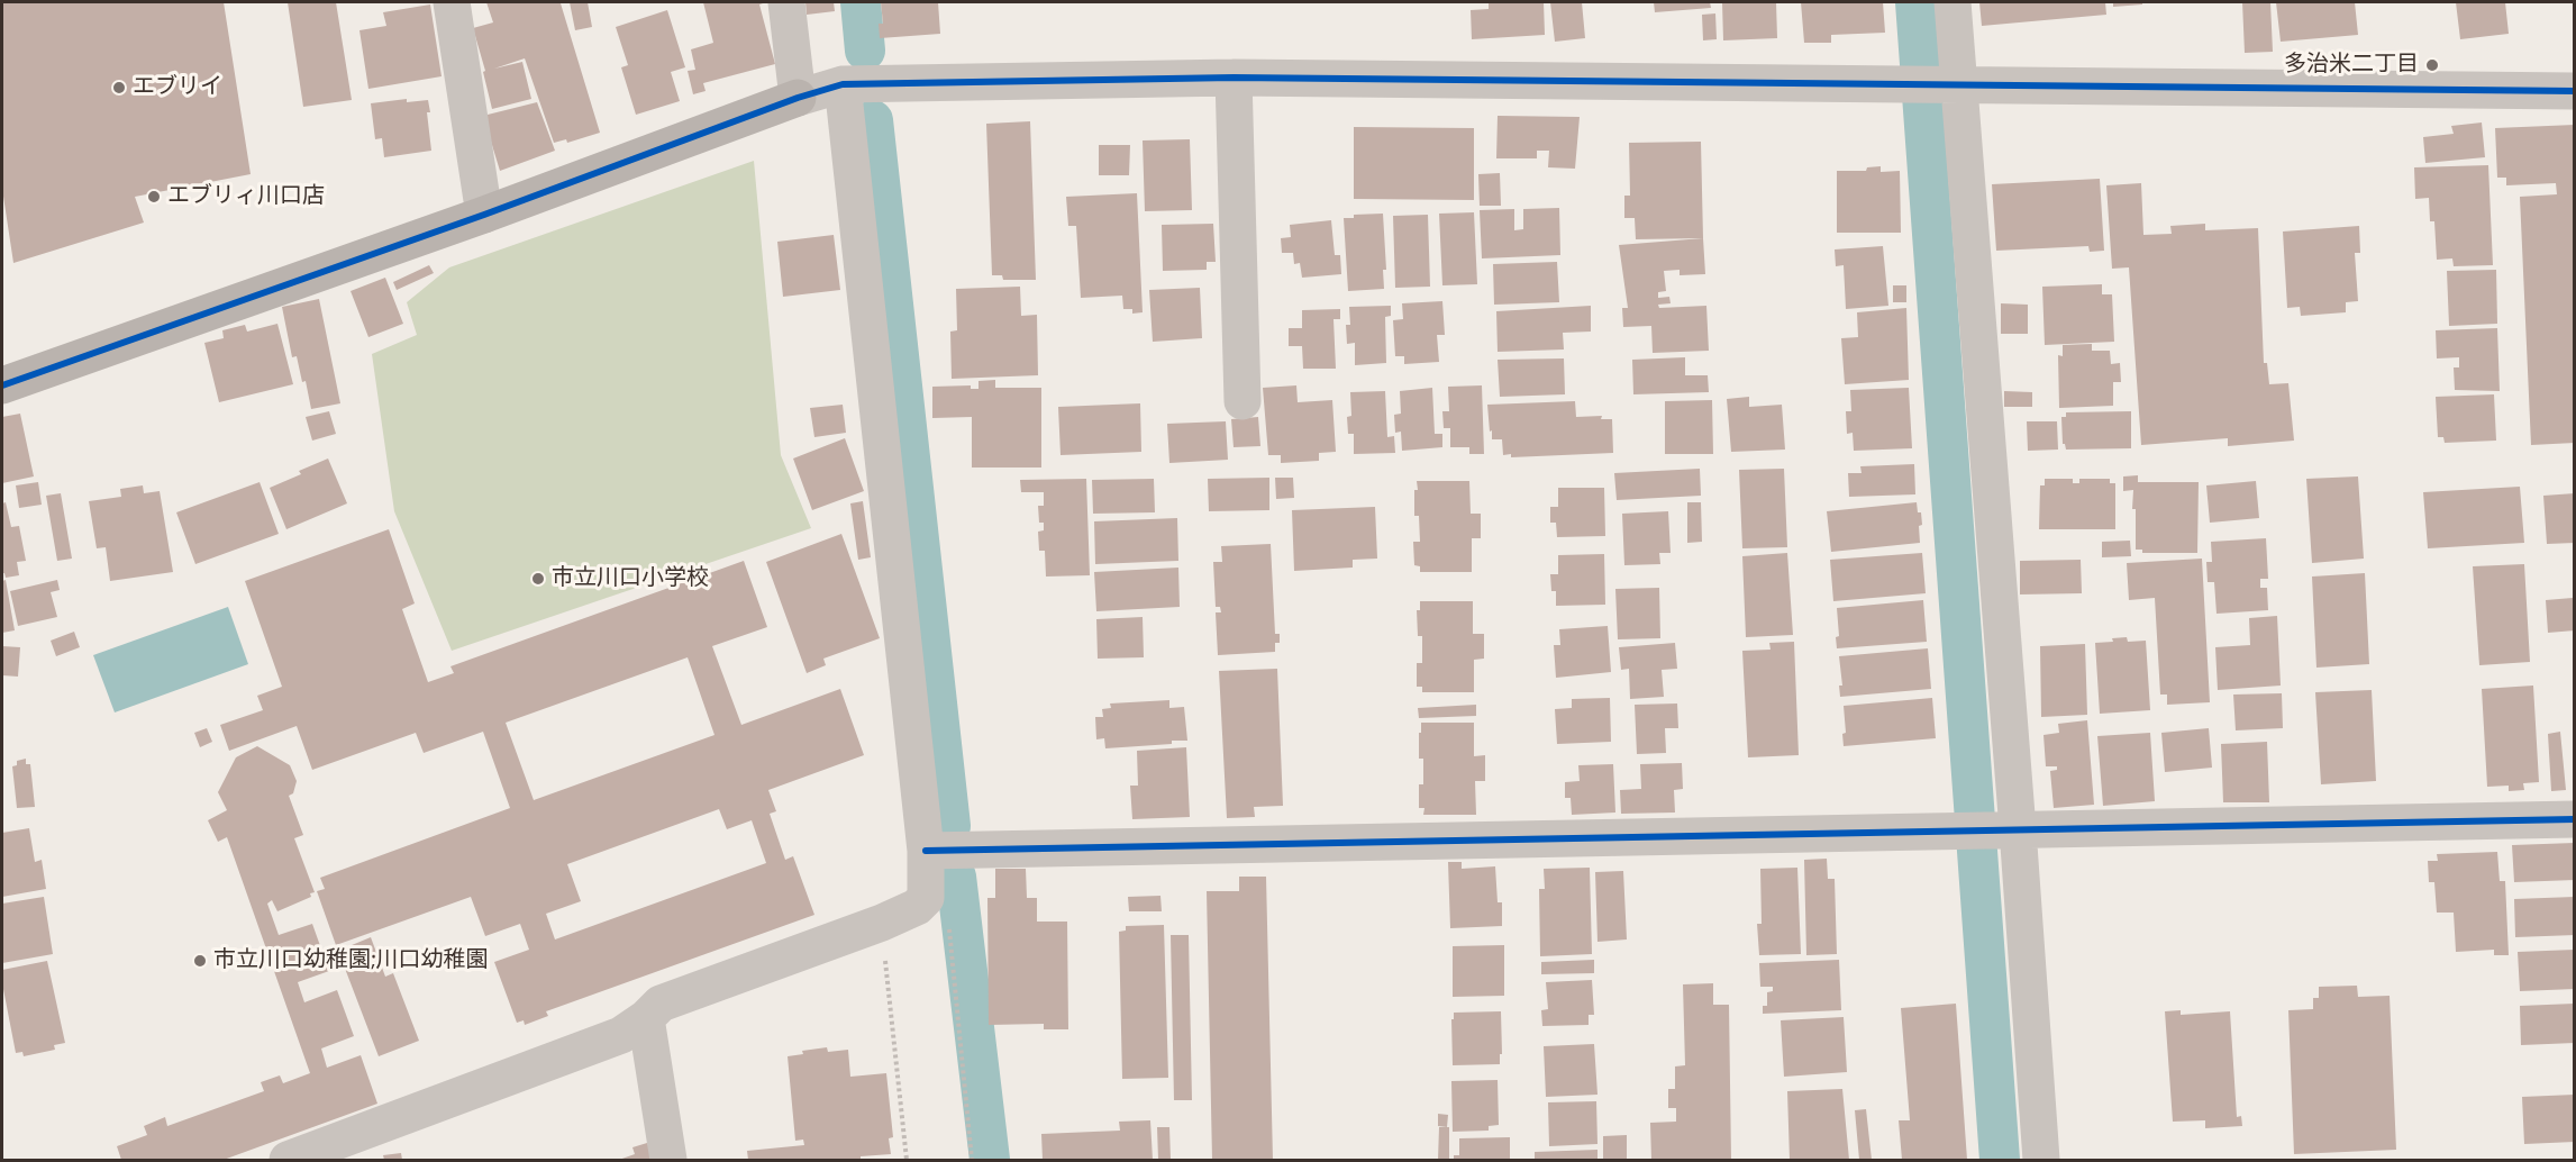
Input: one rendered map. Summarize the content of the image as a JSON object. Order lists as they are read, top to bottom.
{
  "places": [
    "多治米二丁目",
    "エブリイ",
    "エブリィ川口店",
    "市立川口小学校",
    "市立川口幼稚園;川口幼稚園"
  ]
}
